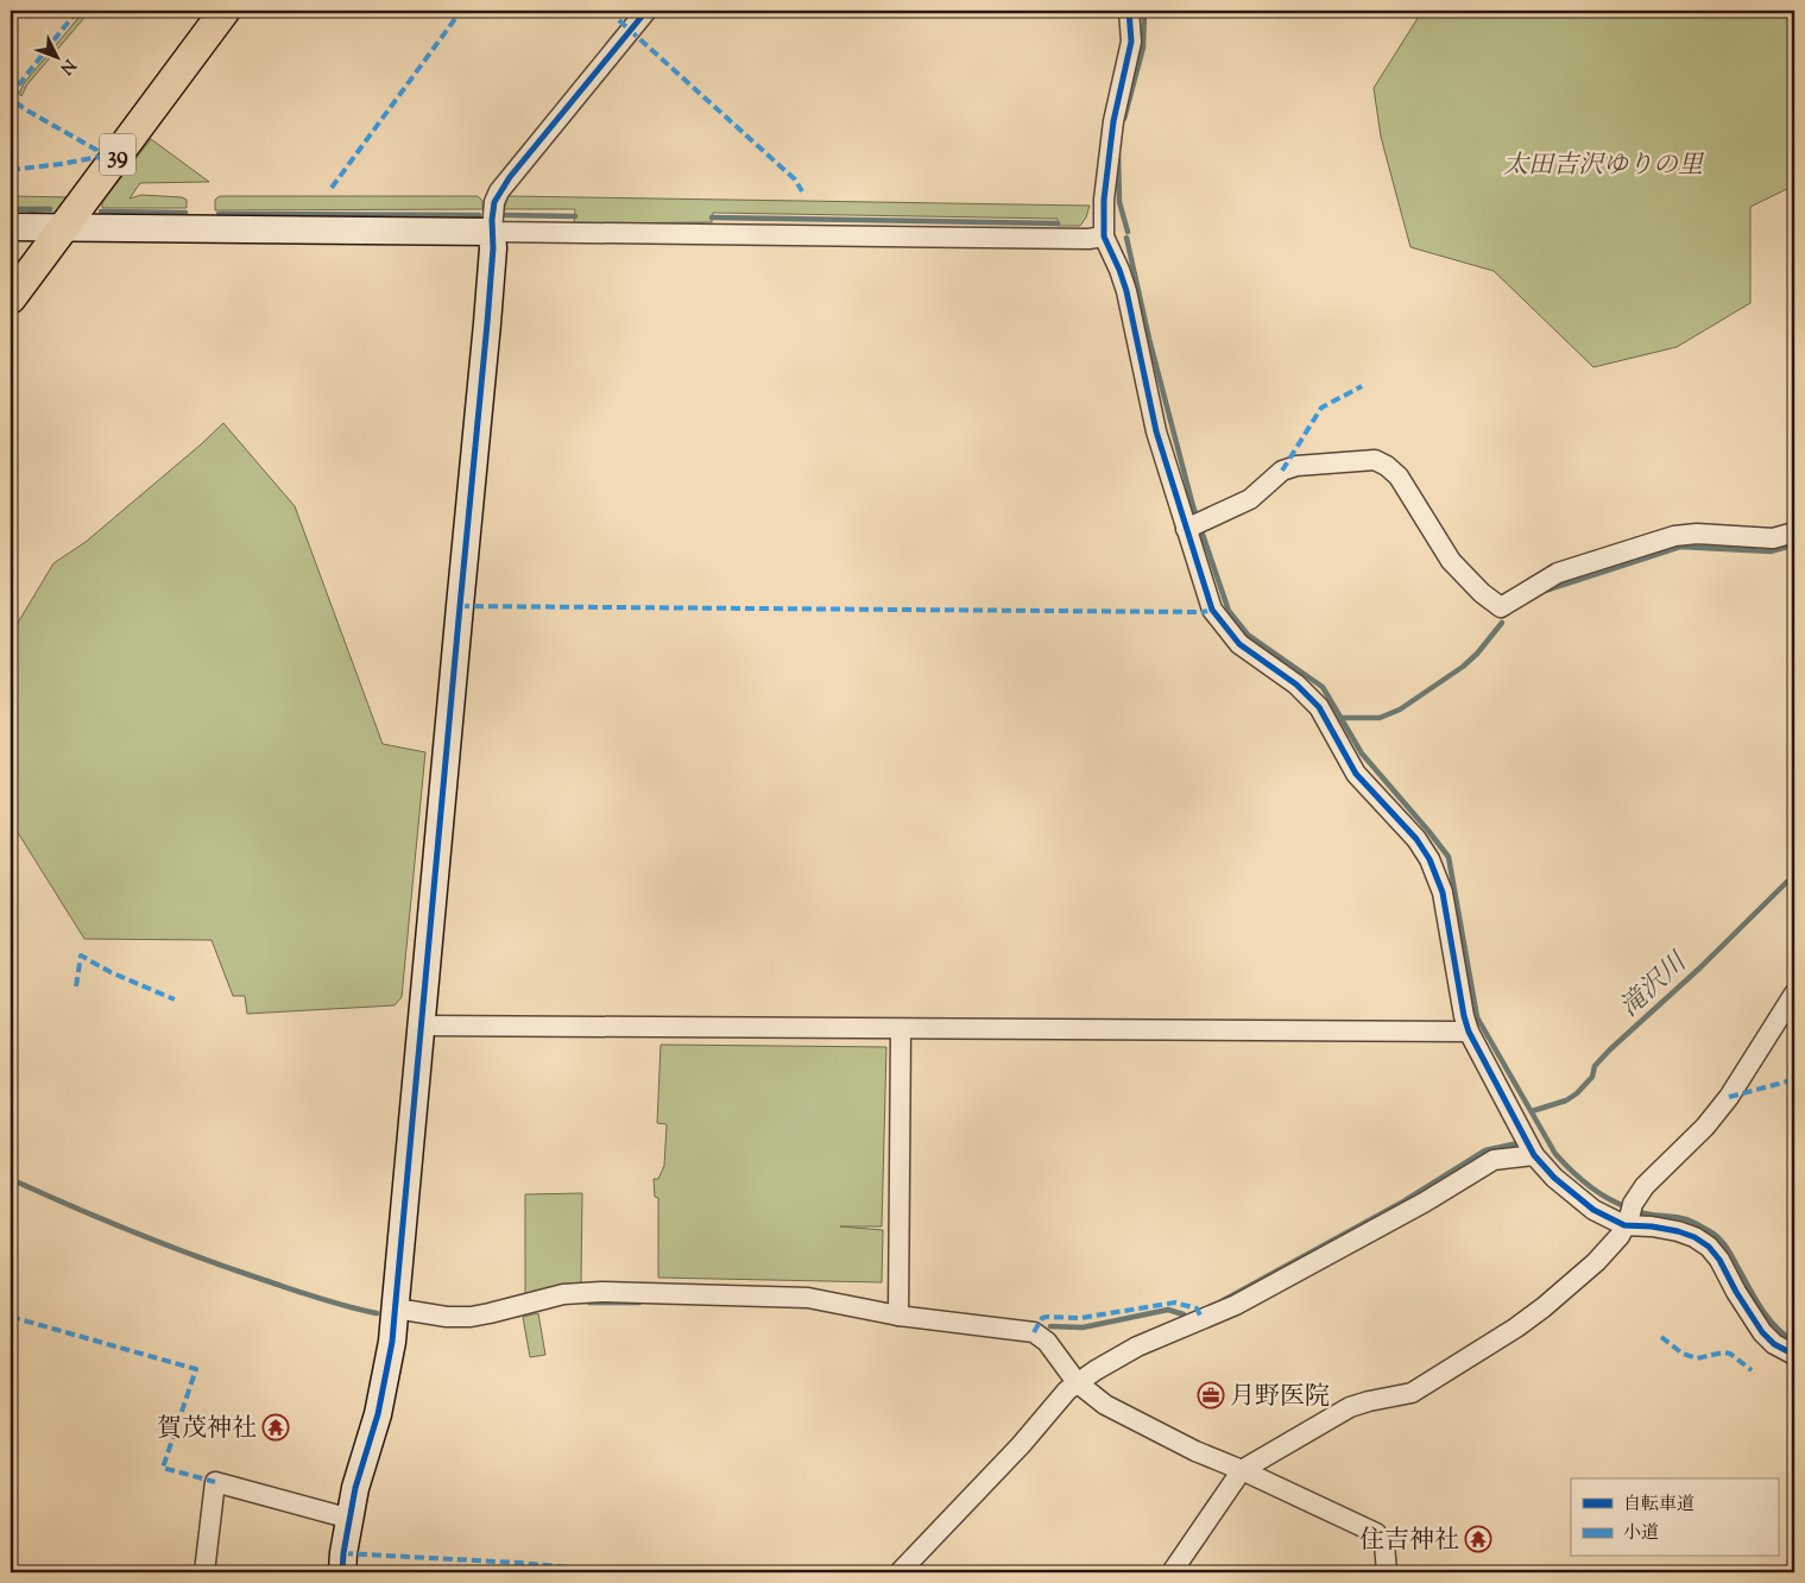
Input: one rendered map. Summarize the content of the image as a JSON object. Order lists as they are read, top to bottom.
{
  "streets": {
    "main road": ["39"]
  },
  "water": ["滝沢川"],
  "parks": ["太田吉沢ゆりの里"],
  "places": {
    "office": ["月野医院"],
    "temple": ["賀茂神社", "住吉神社"]
  },
  "legend": ["自転車道", "小道"],
  "north": "bottom right"
}
